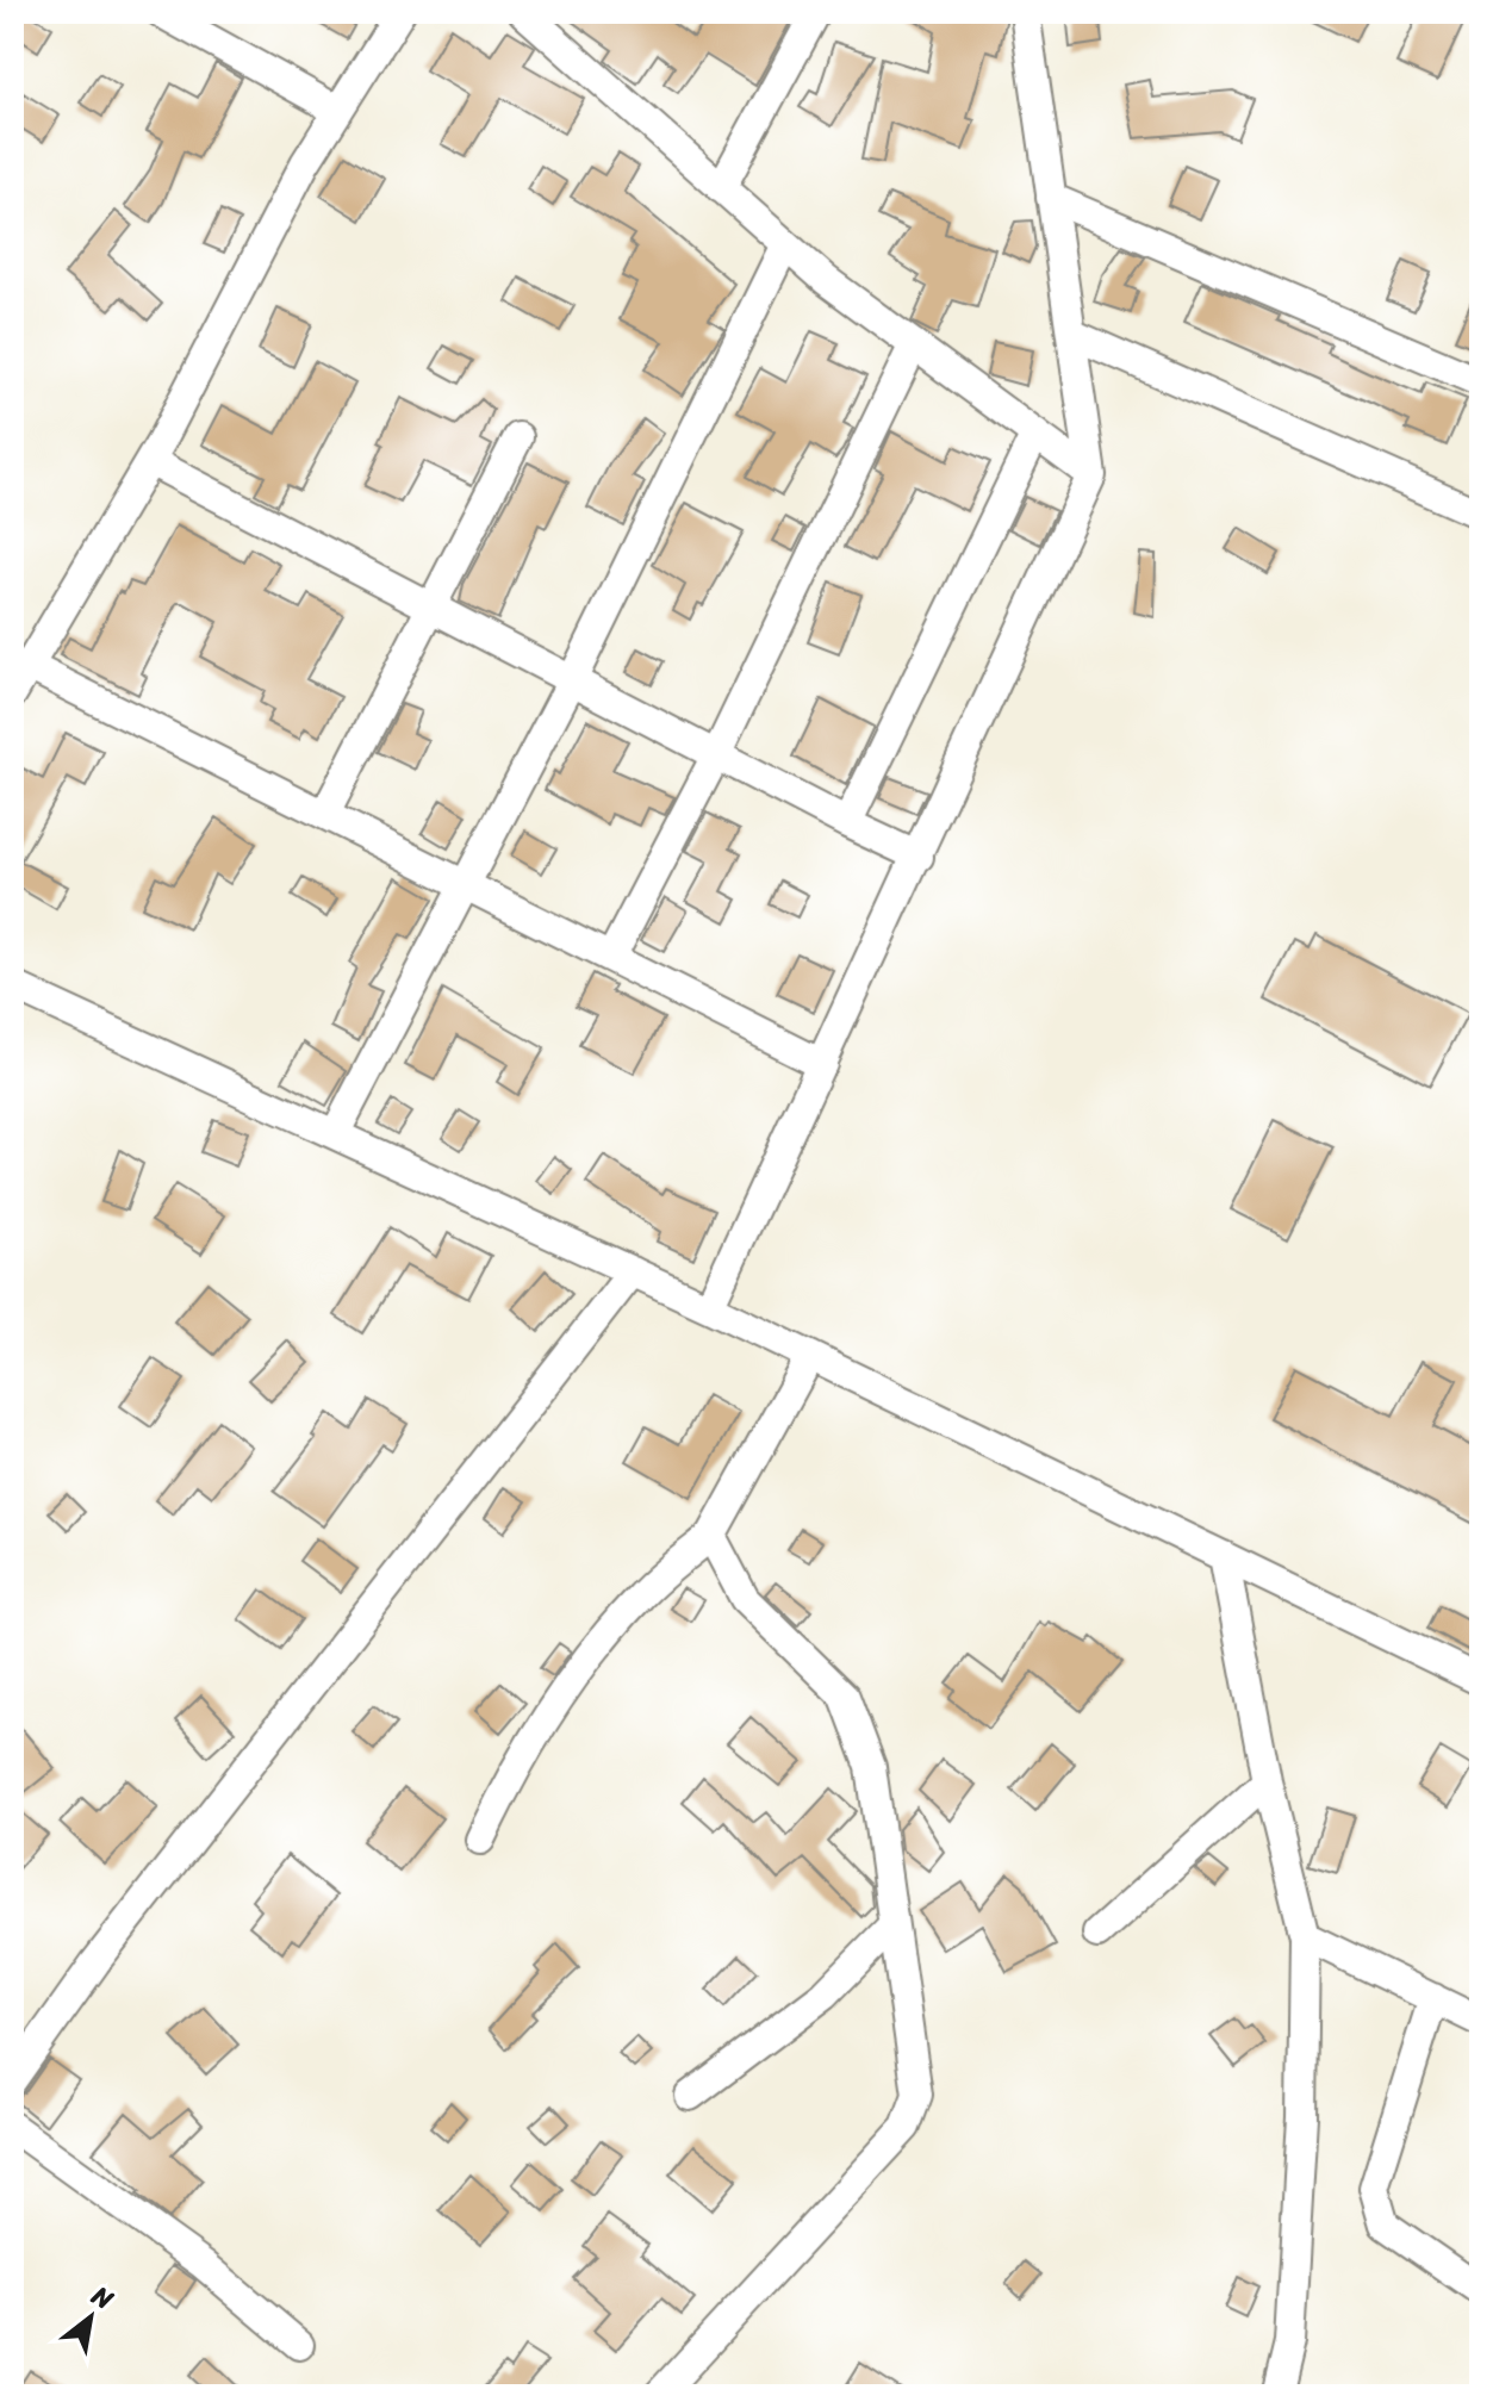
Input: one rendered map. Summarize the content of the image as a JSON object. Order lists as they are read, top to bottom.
{
  "north": "top right"
}
